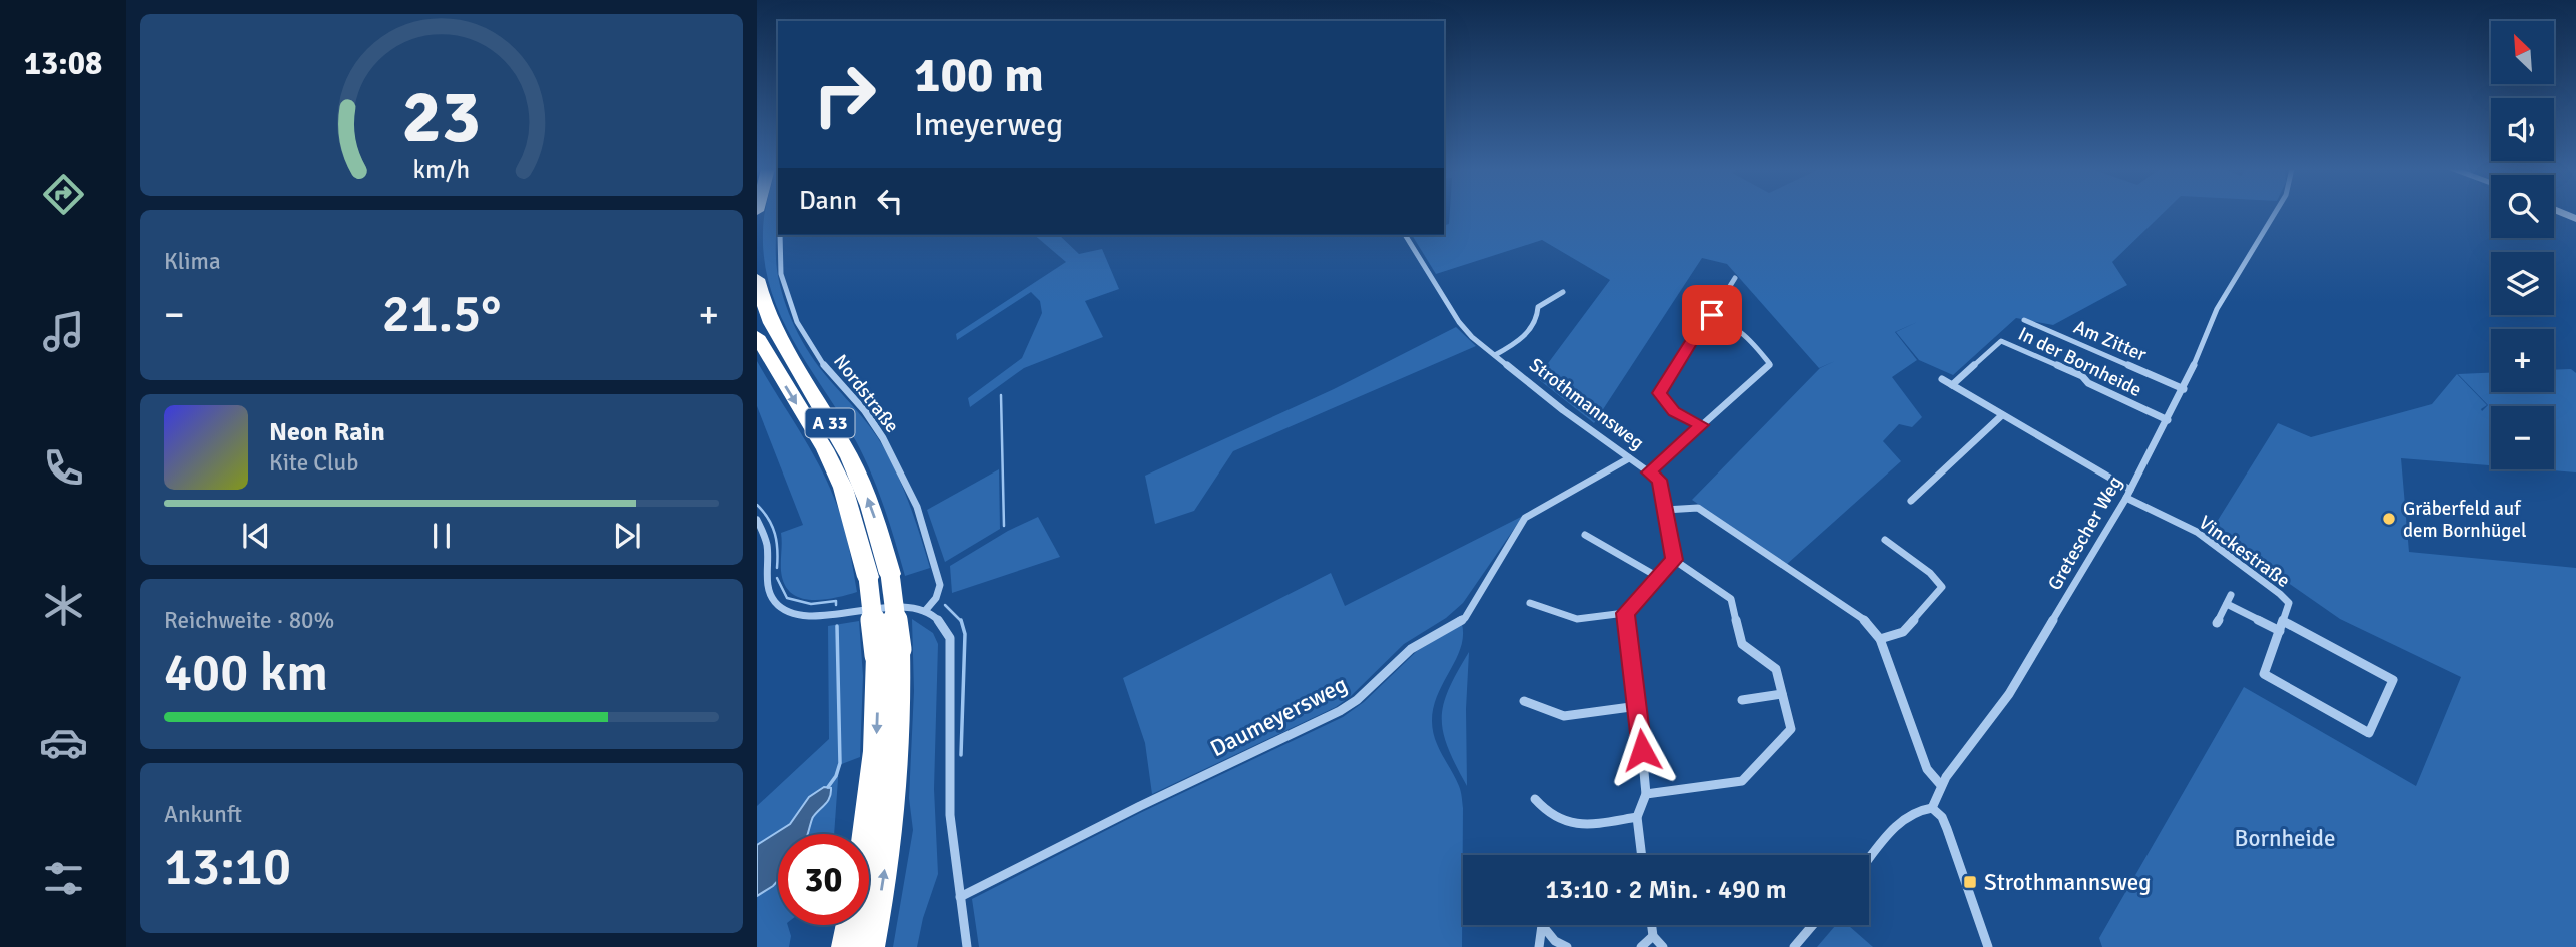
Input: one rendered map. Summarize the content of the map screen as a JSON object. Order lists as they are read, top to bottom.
{
  "streets": {
    "highway": ["A 33"],
    "street": [
      "Am Zitter",
      "In der Bornheide",
      "Nordstraße",
      "Strothmannsweg",
      "Gretescher Weg",
      "Vinckestraße",
      "Daumeyersweg"
    ]
  },
  "crossings": [
    ["Am Zitter", "Gretescher Weg"],
    ["In der Bornheide", "Gretescher Weg"],
    ["Strothmannsweg", "Daumeyersweg"],
    ["Gretescher Weg", "Vinckestraße"]
  ],
  "parks": ["Bornheide"],
  "places": {
    "other": ["Gräberfeld auf dem Bornhügel"],
    "transit": ["Strothmannsweg"]
  },
  "north": "top left",
  "page": {
    "tabs": "13:08",
    "map_buttons": ["+", "−"],
    "turn": ["100 m", "Imeyerweg"],
    "then": "Dann",
    "tile": [
      "Klima",
      ["Reichweite · 80%", "400 km"],
      ["Ankunft", "13:10"]
    ],
    "heat": ["−", "21.5°", "+"],
    "song": ["Neon Rain", "Kite Club"],
    "limit": "30",
    "trip": "13:10 · 2 Min. · 490 m",
    "gauge": ["23", "km/h"]
  }
}
